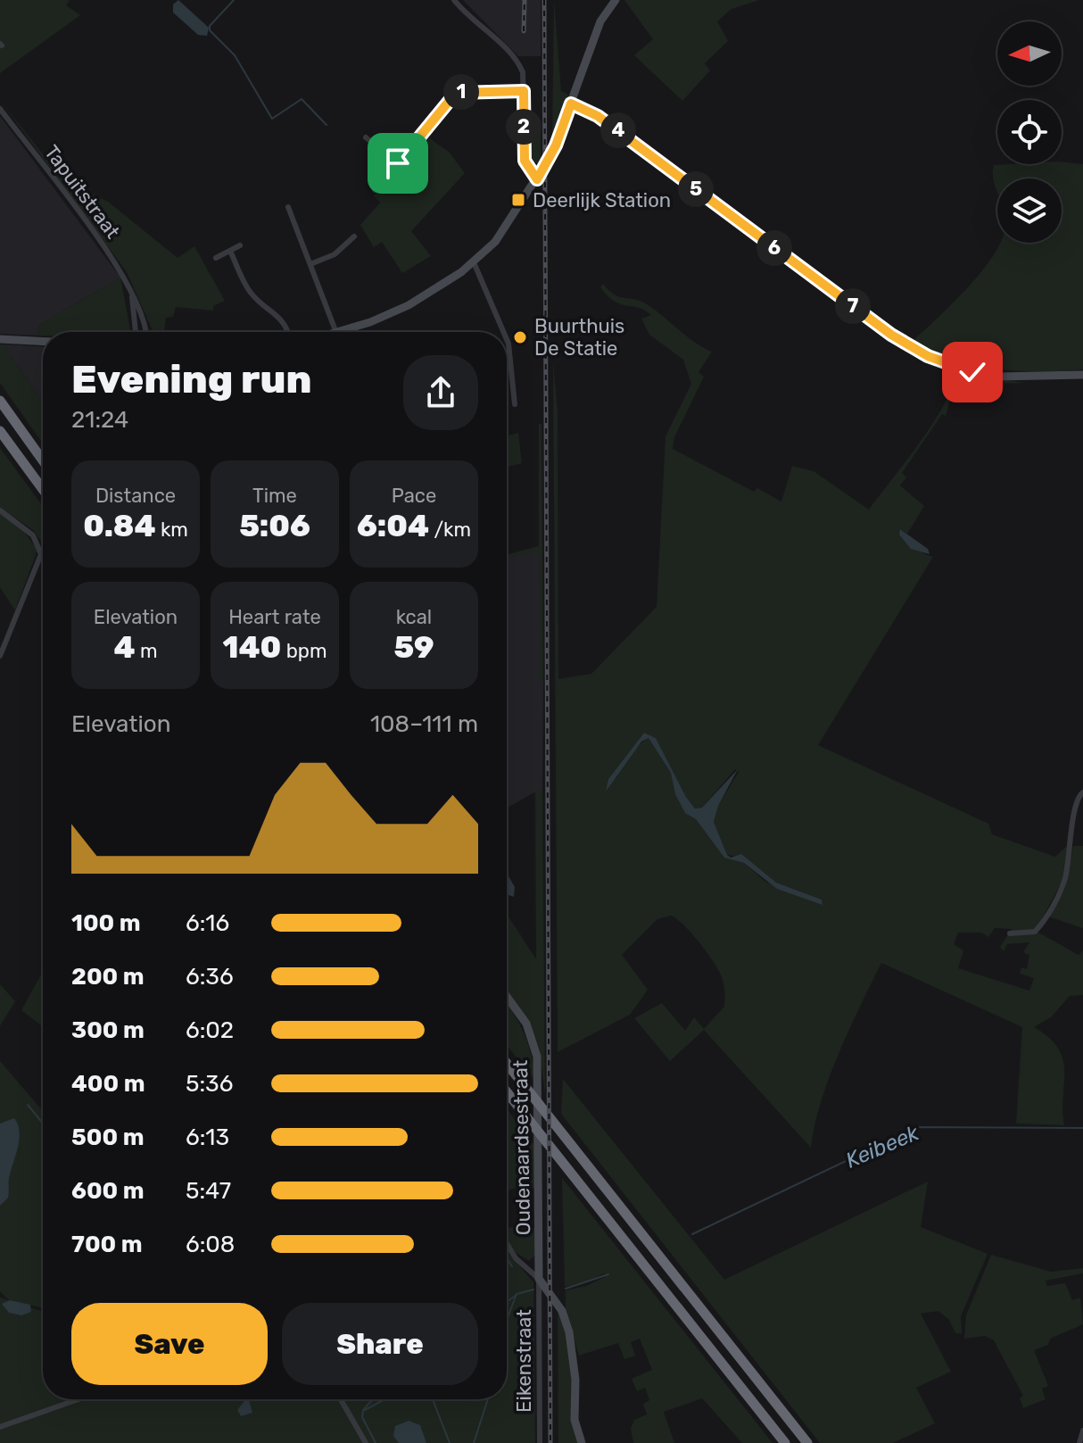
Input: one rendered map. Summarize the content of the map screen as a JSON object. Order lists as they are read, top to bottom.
{
  "streets": {
    "street": ["Tapuitstraat", "Oudenaardsestraat", "Eikenstraat"]
  },
  "crossings": [
    ["Oudenaardsestraat", "Eikenstraat"]
  ],
  "water": ["Keibeek"],
  "places": {
    "transit": ["Deerlijk Station"],
    "other": ["Buurthuis De Statie"]
  },
  "north": "left",
  "page": {
    "pins": [
      "1",
      "2",
      "4",
      "5",
      "6",
      "7"
    ],
    "heading": ["Evening run", "21:24"],
    "stats": [
      ["Distance", "0.84 km"],
      ["Time", "5:06"],
      ["Pace", "6:04 /km"],
      ["Elevation", "4 m"],
      ["Heart rate", "140 bpm"],
      ["kcal", "59"]
    ],
    "chart": ["Elevation", "108–111 m"],
    "list": [
      {
        "name": "100 m",
        "note": "6:16"
      },
      {
        "name": "200 m",
        "note": "6:36"
      },
      {
        "name": "300 m",
        "note": "6:02"
      },
      {
        "name": "400 m",
        "note": "5:36"
      },
      {
        "name": "500 m",
        "note": "6:13"
      },
      {
        "name": "600 m",
        "note": "5:47"
      },
      {
        "name": "700 m",
        "note": "6:08"
      }
    ],
    "buttons": ["Save", "Share"]
  }
}
